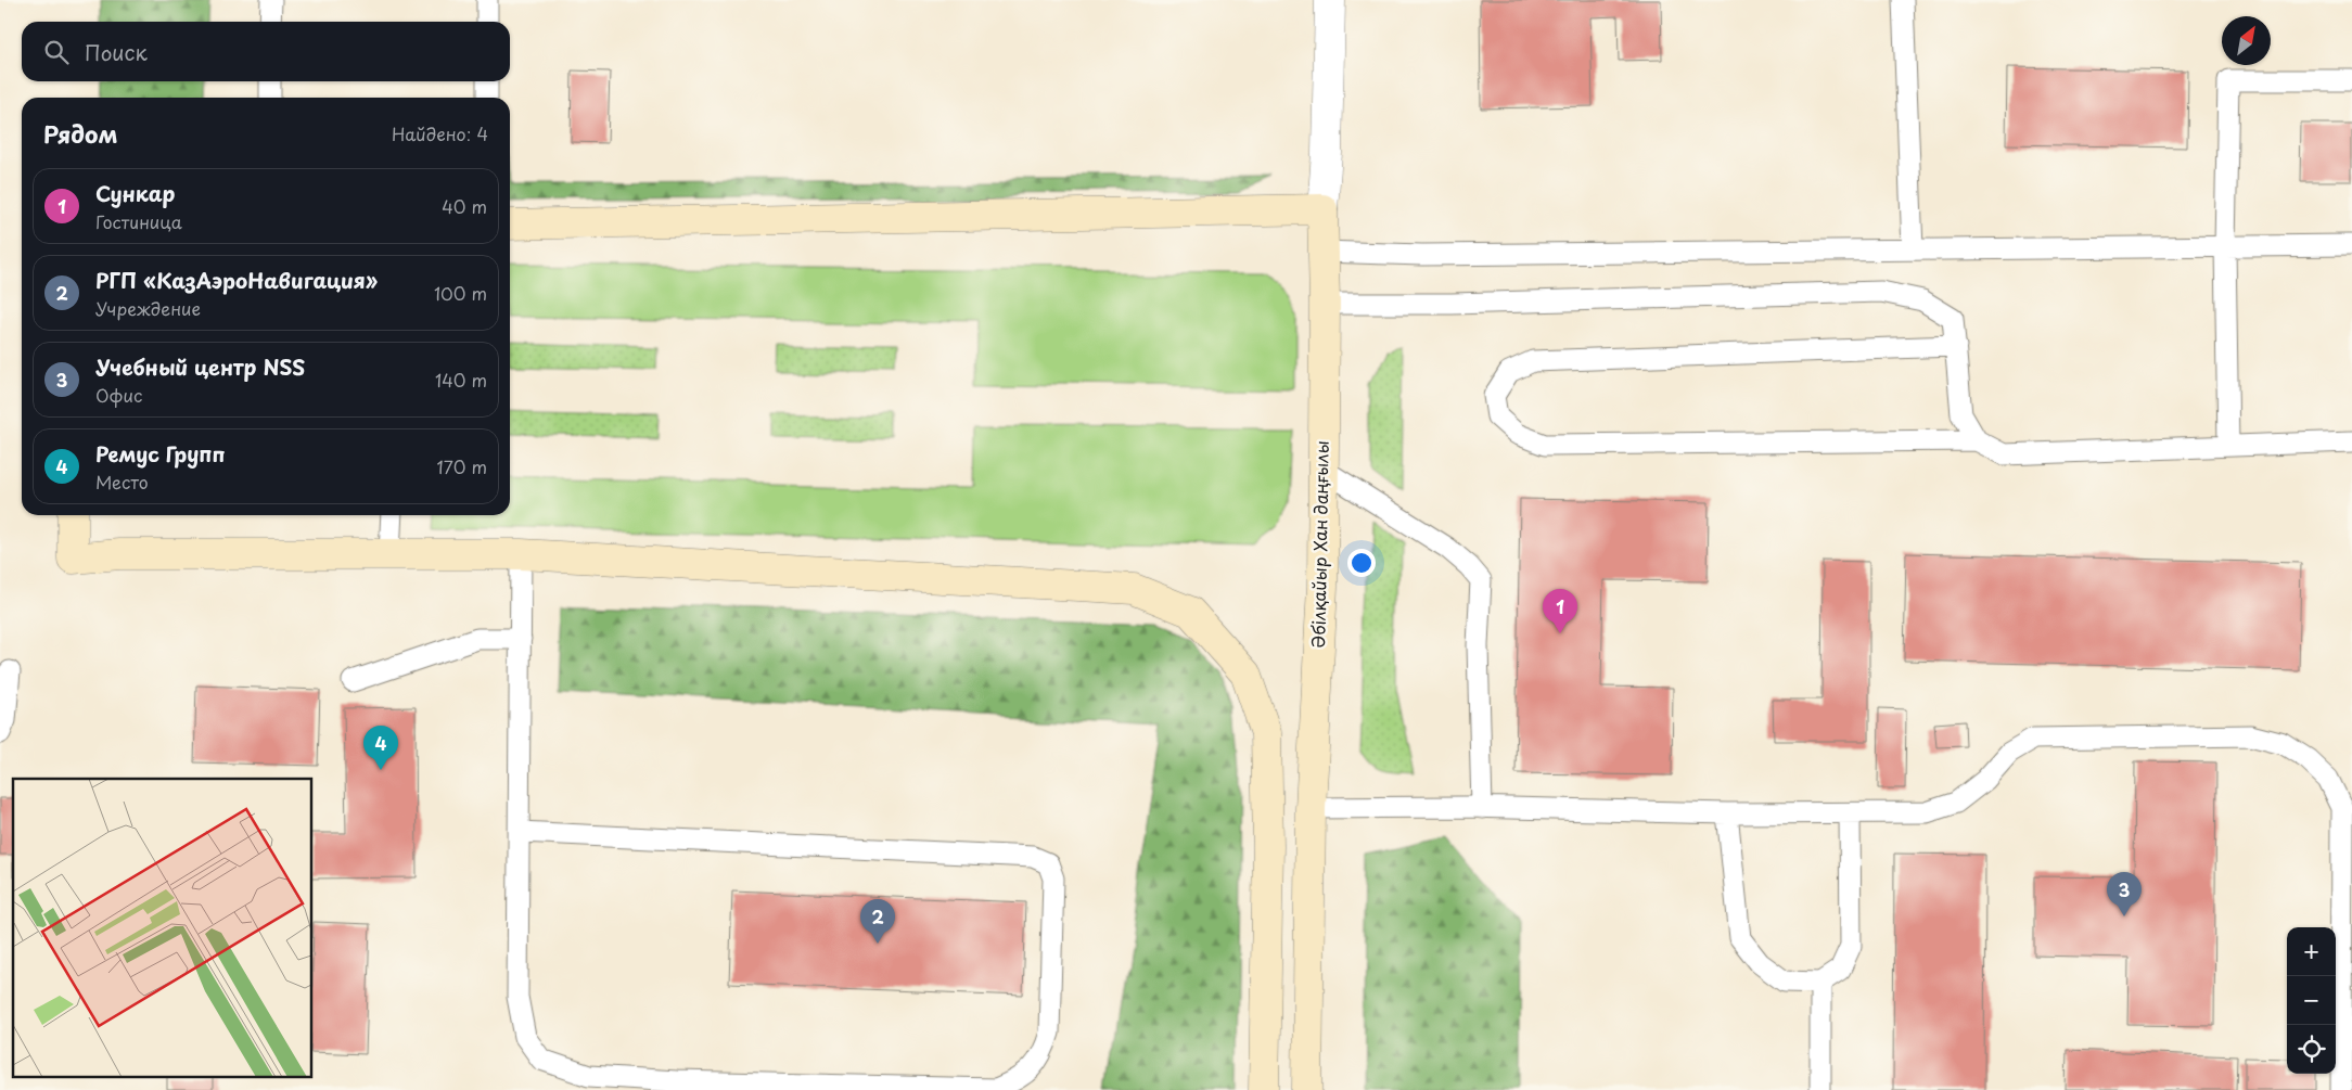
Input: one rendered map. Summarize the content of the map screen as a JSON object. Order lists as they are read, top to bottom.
{
  "streets": {
    "street": ["Әбілқайыр Хан даңғылы"]
  },
  "north": "top right",
  "page": {
    "search": "Поиск",
    "heading": ["Рядом", "Найдено: 4"],
    "list": [
      {
        "mark": "1",
        "name": "Сункар",
        "note": "Гостиница",
        "value": "40 m"
      },
      {
        "mark": "2",
        "name": "РГП «КазАэроНавигация»",
        "note": "Учреждение",
        "value": "100 m"
      },
      {
        "mark": "3",
        "name": "Учебный центр NSS",
        "note": "Офис",
        "value": "140 m"
      },
      {
        "mark": "4",
        "name": "Ремус Групп",
        "note": "Место",
        "value": "170 m"
      }
    ],
    "pins": [
      "1",
      "4",
      "3",
      "2"
    ],
    "map_buttons": ["+", "−"]
  }
}
